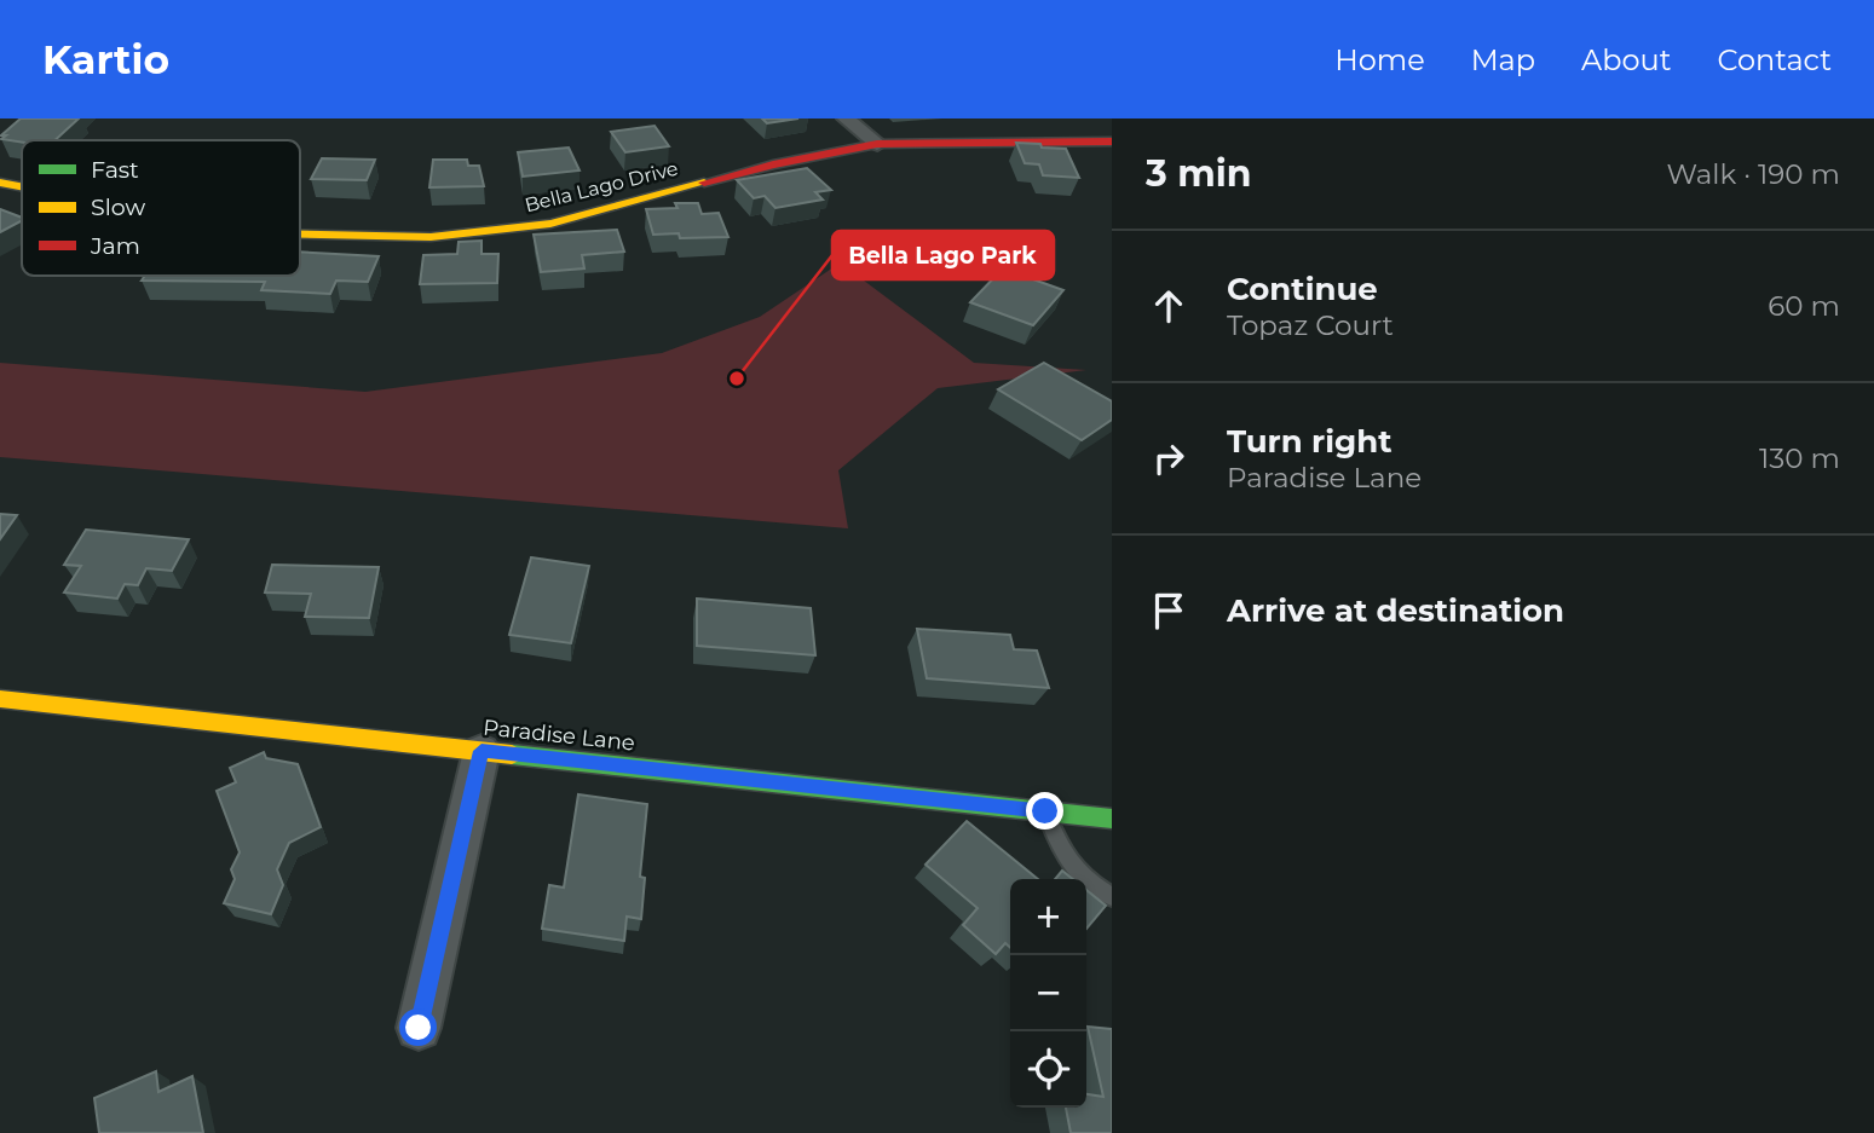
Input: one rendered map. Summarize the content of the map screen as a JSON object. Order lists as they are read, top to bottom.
{
  "streets": {
    "street": ["Bella Lago Drive", "Paradise Lane"]
  },
  "places": ["Bella Lago Park"],
  "legend": ["Fast", "Slow", "Jam"],
  "page": {
    "header": "Kartio",
    "nav": [
      "Home",
      "Map",
      "About",
      "Contact"
    ],
    "heading": ["3 min", "Walk · 190 m"],
    "list": [
      ["Continue", "Topaz Court", "60 m"],
      ["Turn right", "Paradise Lane", "130 m"],
      "Arrive at destination"
    ],
    "map_buttons": ["+", "−"]
  }
}
